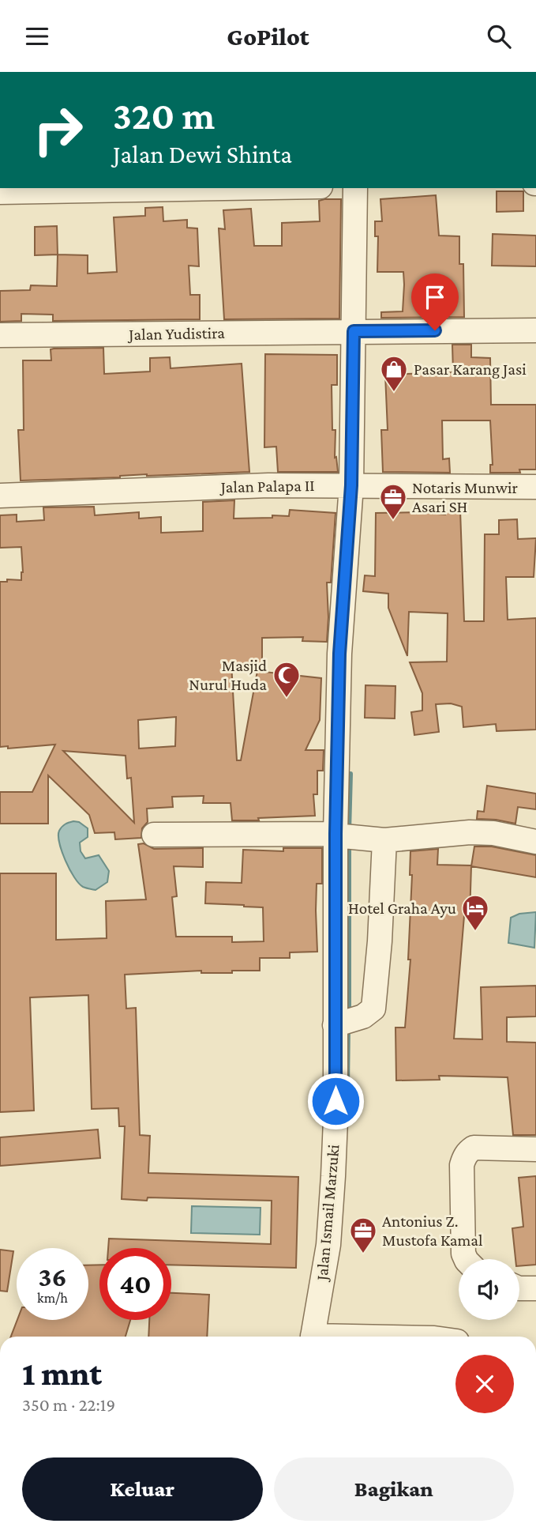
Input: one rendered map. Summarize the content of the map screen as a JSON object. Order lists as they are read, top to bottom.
{
  "streets": {
    "street": ["Jalan Yudistira", "Jalan Palapa II", "Jalan Ismail Marzuki"]
  },
  "crossings": [
    ["Jalan Yudistira", "Jalan Ismail Marzuki"],
    ["Jalan Palapa II", "Jalan Ismail Marzuki"]
  ],
  "places": {
    "shop": ["Pasar Karang Jasi"],
    "office": ["Notaris Munwir Asari SH", "Antonius Z. Mustofa Kamal"],
    "mosque": ["Masjid Nurul Huda"],
    "hotel": ["Hotel Graha Ayu"]
  },
  "page": {
    "header": "GoPilot",
    "turn": ["320 m", "Jalan Dewi Shinta"],
    "speed": "36 km/h",
    "limit": "40",
    "heading": ["1 mnt", "350 m · 22:19"],
    "buttons": ["Keluar", "Bagikan"]
  }
}
